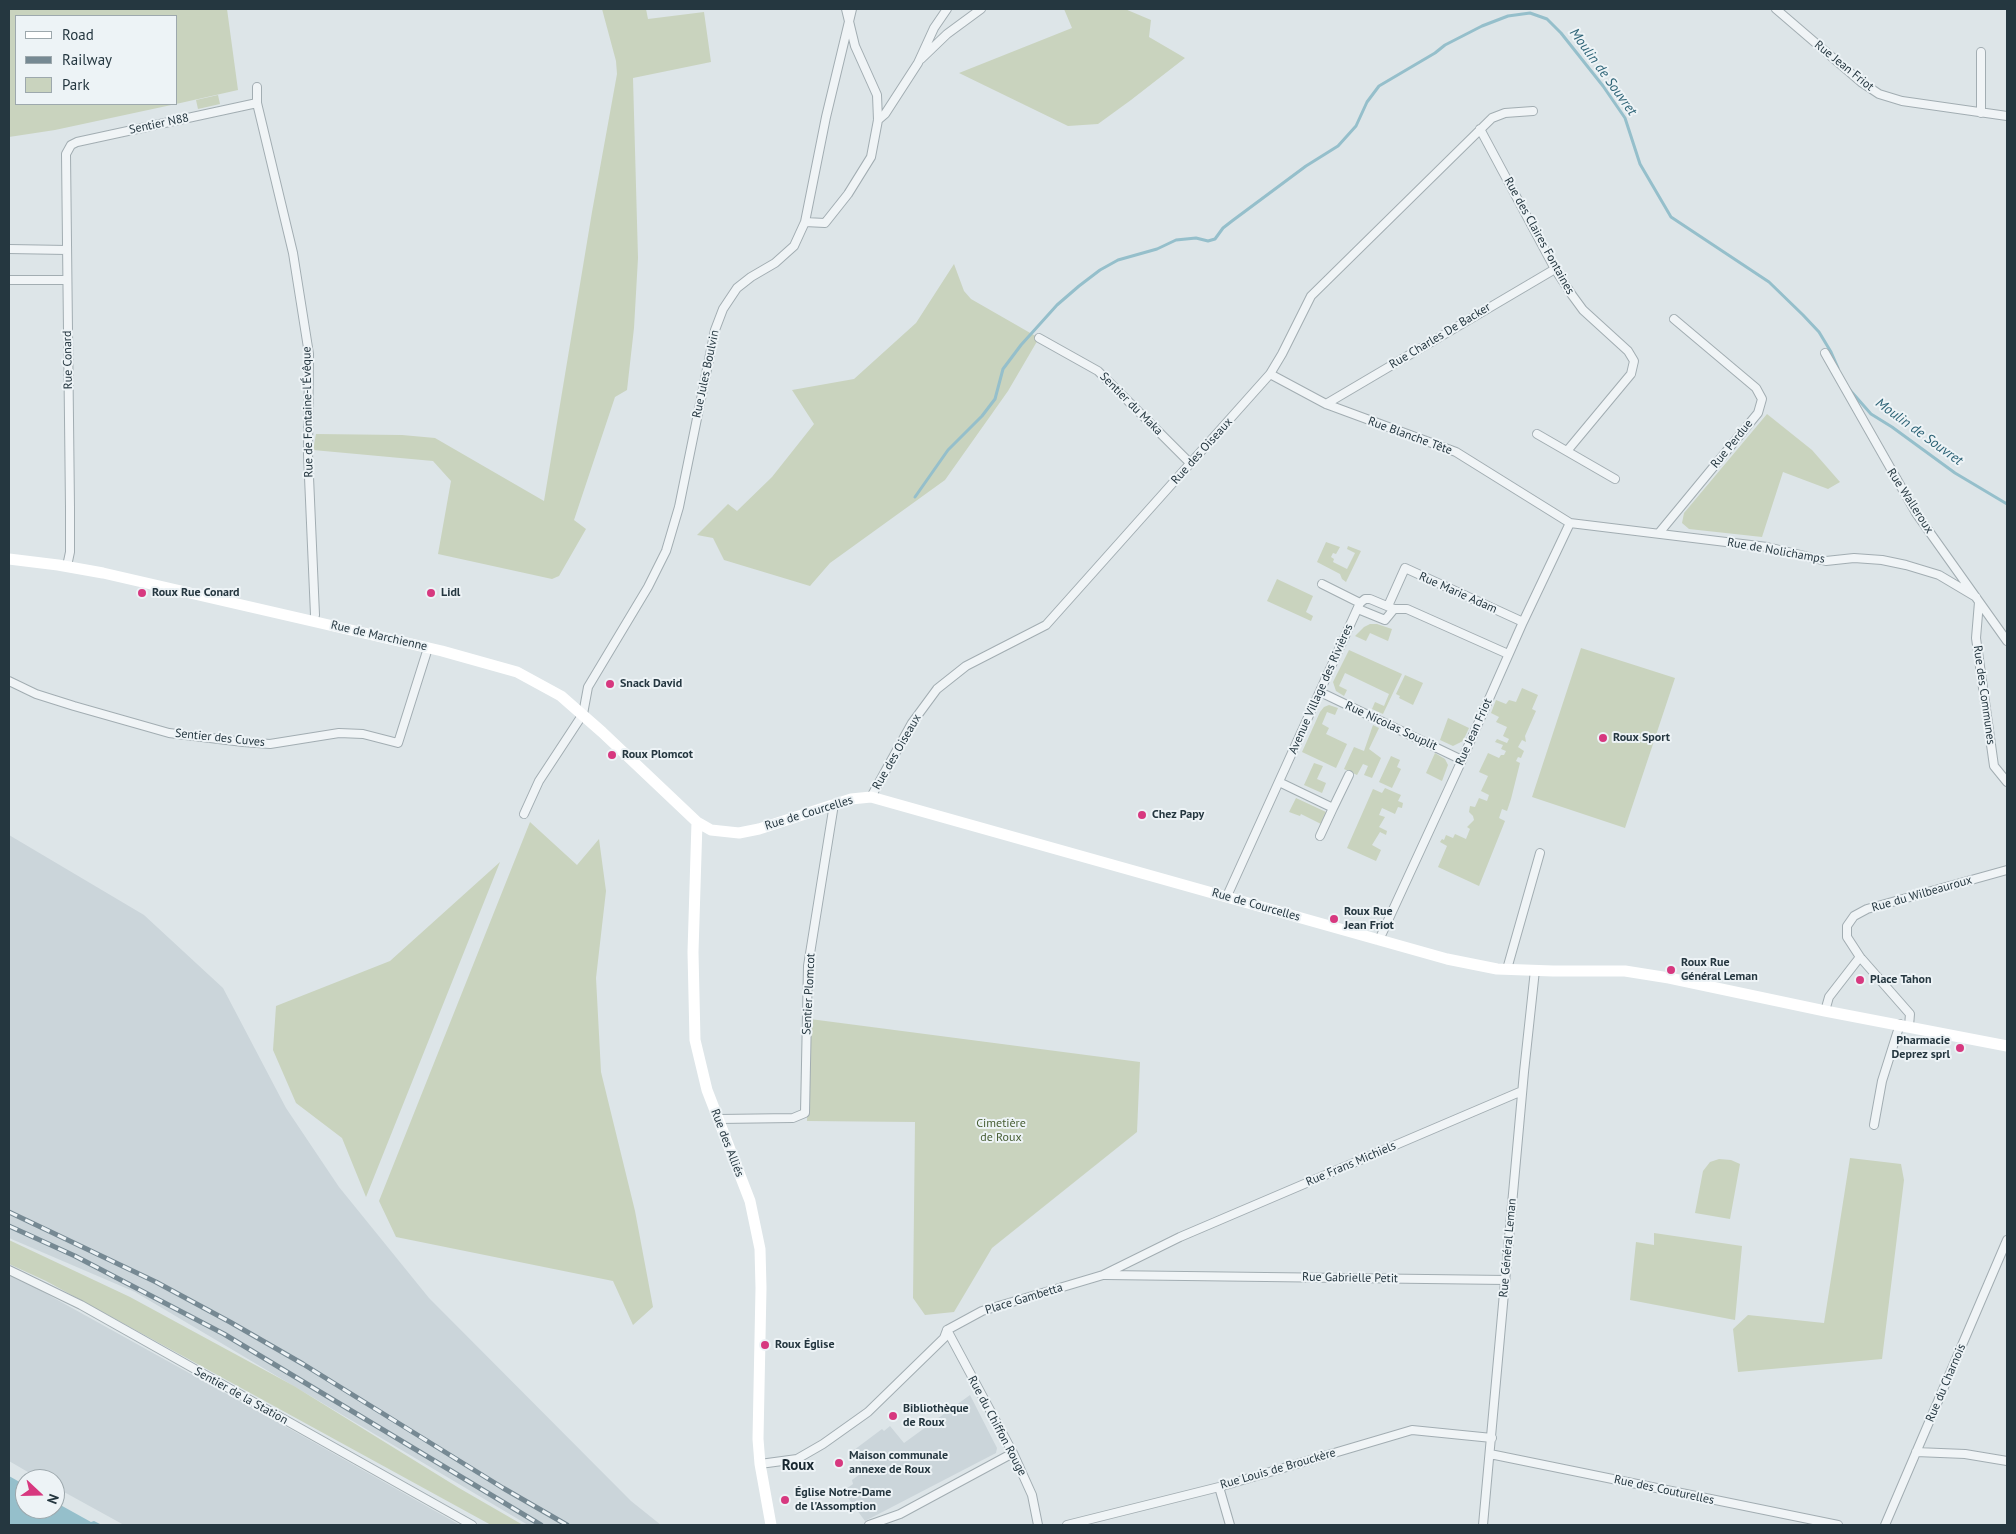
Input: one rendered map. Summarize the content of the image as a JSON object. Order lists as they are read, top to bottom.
{
  "streets": {
    "main road": ["Rue de Marchienne", "Rue de Courcelles", "Rue des Alliés"],
    "street": [
      "Rue Jean Friot",
      "Sentier N88",
      "Rue des Claires Fontaines",
      "Rue Charles De Backer",
      "Rue Conard",
      "Rue Jules Boulvin",
      "Sentier du Maka",
      "Rue de Fontaine-l'Évêque",
      "Rue Blanche Tête",
      "Rue Perdue",
      "Rue des Oiseaux",
      "Rue Walleroux",
      "Rue de Nolichamps",
      "Rue Marie Adam",
      "Avenue Village des Rivières",
      "Rue des Communes",
      "Rue Nicolas Souplit",
      "Sentier des Cuves",
      "Rue du Wilbeauroux",
      "Sentier Plomcot",
      "Rue Frans Michiels",
      "Rue Général Leman",
      "Rue Gabrielle Petit",
      "Place Gambetta",
      "Rue du Charnois",
      "Sentier de la Station",
      "Rue du Chiffon Rouge",
      "Rue Louis de Brouckère",
      "Rue des Couturelles"
    ]
  },
  "crossings": [
    ["Rue Jean Friot", "Rue Blanche Tête"],
    ["Rue Jean Friot", "Rue de Nolichamps"],
    ["Rue Jean Friot", "Rue Marie Adam"],
    ["Rue Jean Friot", "Rue Nicolas Souplit"],
    ["Rue Jean Friot", "Rue de Courcelles"],
    ["Sentier N88", "Rue Conard"],
    ["Sentier N88", "Rue de Fontaine-l'Évêque"],
    ["Rue des Claires Fontaines", "Rue Charles De Backer"],
    ["Rue des Claires Fontaines", "Rue des Oiseaux"],
    ["Rue Charles De Backer", "Rue Blanche Tête"],
    ["Rue Conard", "Rue de Marchienne"],
    ["Rue Jules Boulvin", "Rue de Marchienne"],
    ["Sentier du Maka", "Rue des Oiseaux"],
    ["Rue de Fontaine-l'Évêque", "Rue de Marchienne"],
    ["Rue Blanche Tête", "Rue des Oiseaux"],
    ["Rue Blanche Tête", "Rue de Nolichamps"],
    ["Rue Perdue", "Rue de Nolichamps"],
    ["Rue des Oiseaux", "Rue de Courcelles"],
    ["Rue Walleroux", "Rue de Nolichamps"],
    ["Rue Walleroux", "Rue des Communes"],
    ["Rue de Nolichamps", "Rue des Communes"],
    ["Rue de Marchienne", "Sentier des Cuves"],
    ["Rue de Marchienne", "Rue de Courcelles"],
    ["Rue de Marchienne", "Rue des Alliés"],
    ["Avenue Village des Rivières", "Rue Nicolas Souplit"],
    ["Avenue Village des Rivières", "Rue de Courcelles"],
    ["Rue de Courcelles", "Sentier Plomcot"],
    ["Rue de Courcelles", "Rue des Alliés"],
    ["Rue de Courcelles", "Rue Général Leman"],
    ["Sentier Plomcot", "Rue des Alliés"],
    ["Rue Frans Michiels", "Rue Général Leman"],
    ["Rue Frans Michiels", "Place Gambetta"],
    ["Rue Général Leman", "Rue Gabrielle Petit"],
    ["Rue Général Leman", "Rue Louis de Brouckère"],
    ["Rue Général Leman", "Rue des Couturelles"],
    ["Rue Gabrielle Petit", "Place Gambetta"],
    ["Place Gambetta", "Rue du Chiffon Rouge"]
  ],
  "districts": ["Roux"],
  "water": ["Moulin de Souvret"],
  "parks": ["Cimetière de Roux"],
  "places": [
    "Roux Rue Conard",
    "Lidl",
    "Snack David",
    "Roux Sport",
    "Roux Plomcot",
    "Chez Papy",
    "Roux Rue Jean Friot",
    "Roux Rue Général Leman",
    "Place Tahon",
    "Pharmacie Deprez sprl",
    "Roux Église",
    "Bibliothèque de Roux",
    "Maison communale annexe de Roux",
    "Église Notre-Dame de l'Assomption"
  ],
  "legend": ["Road", "Railway", "Park"],
  "north": "right"
}
